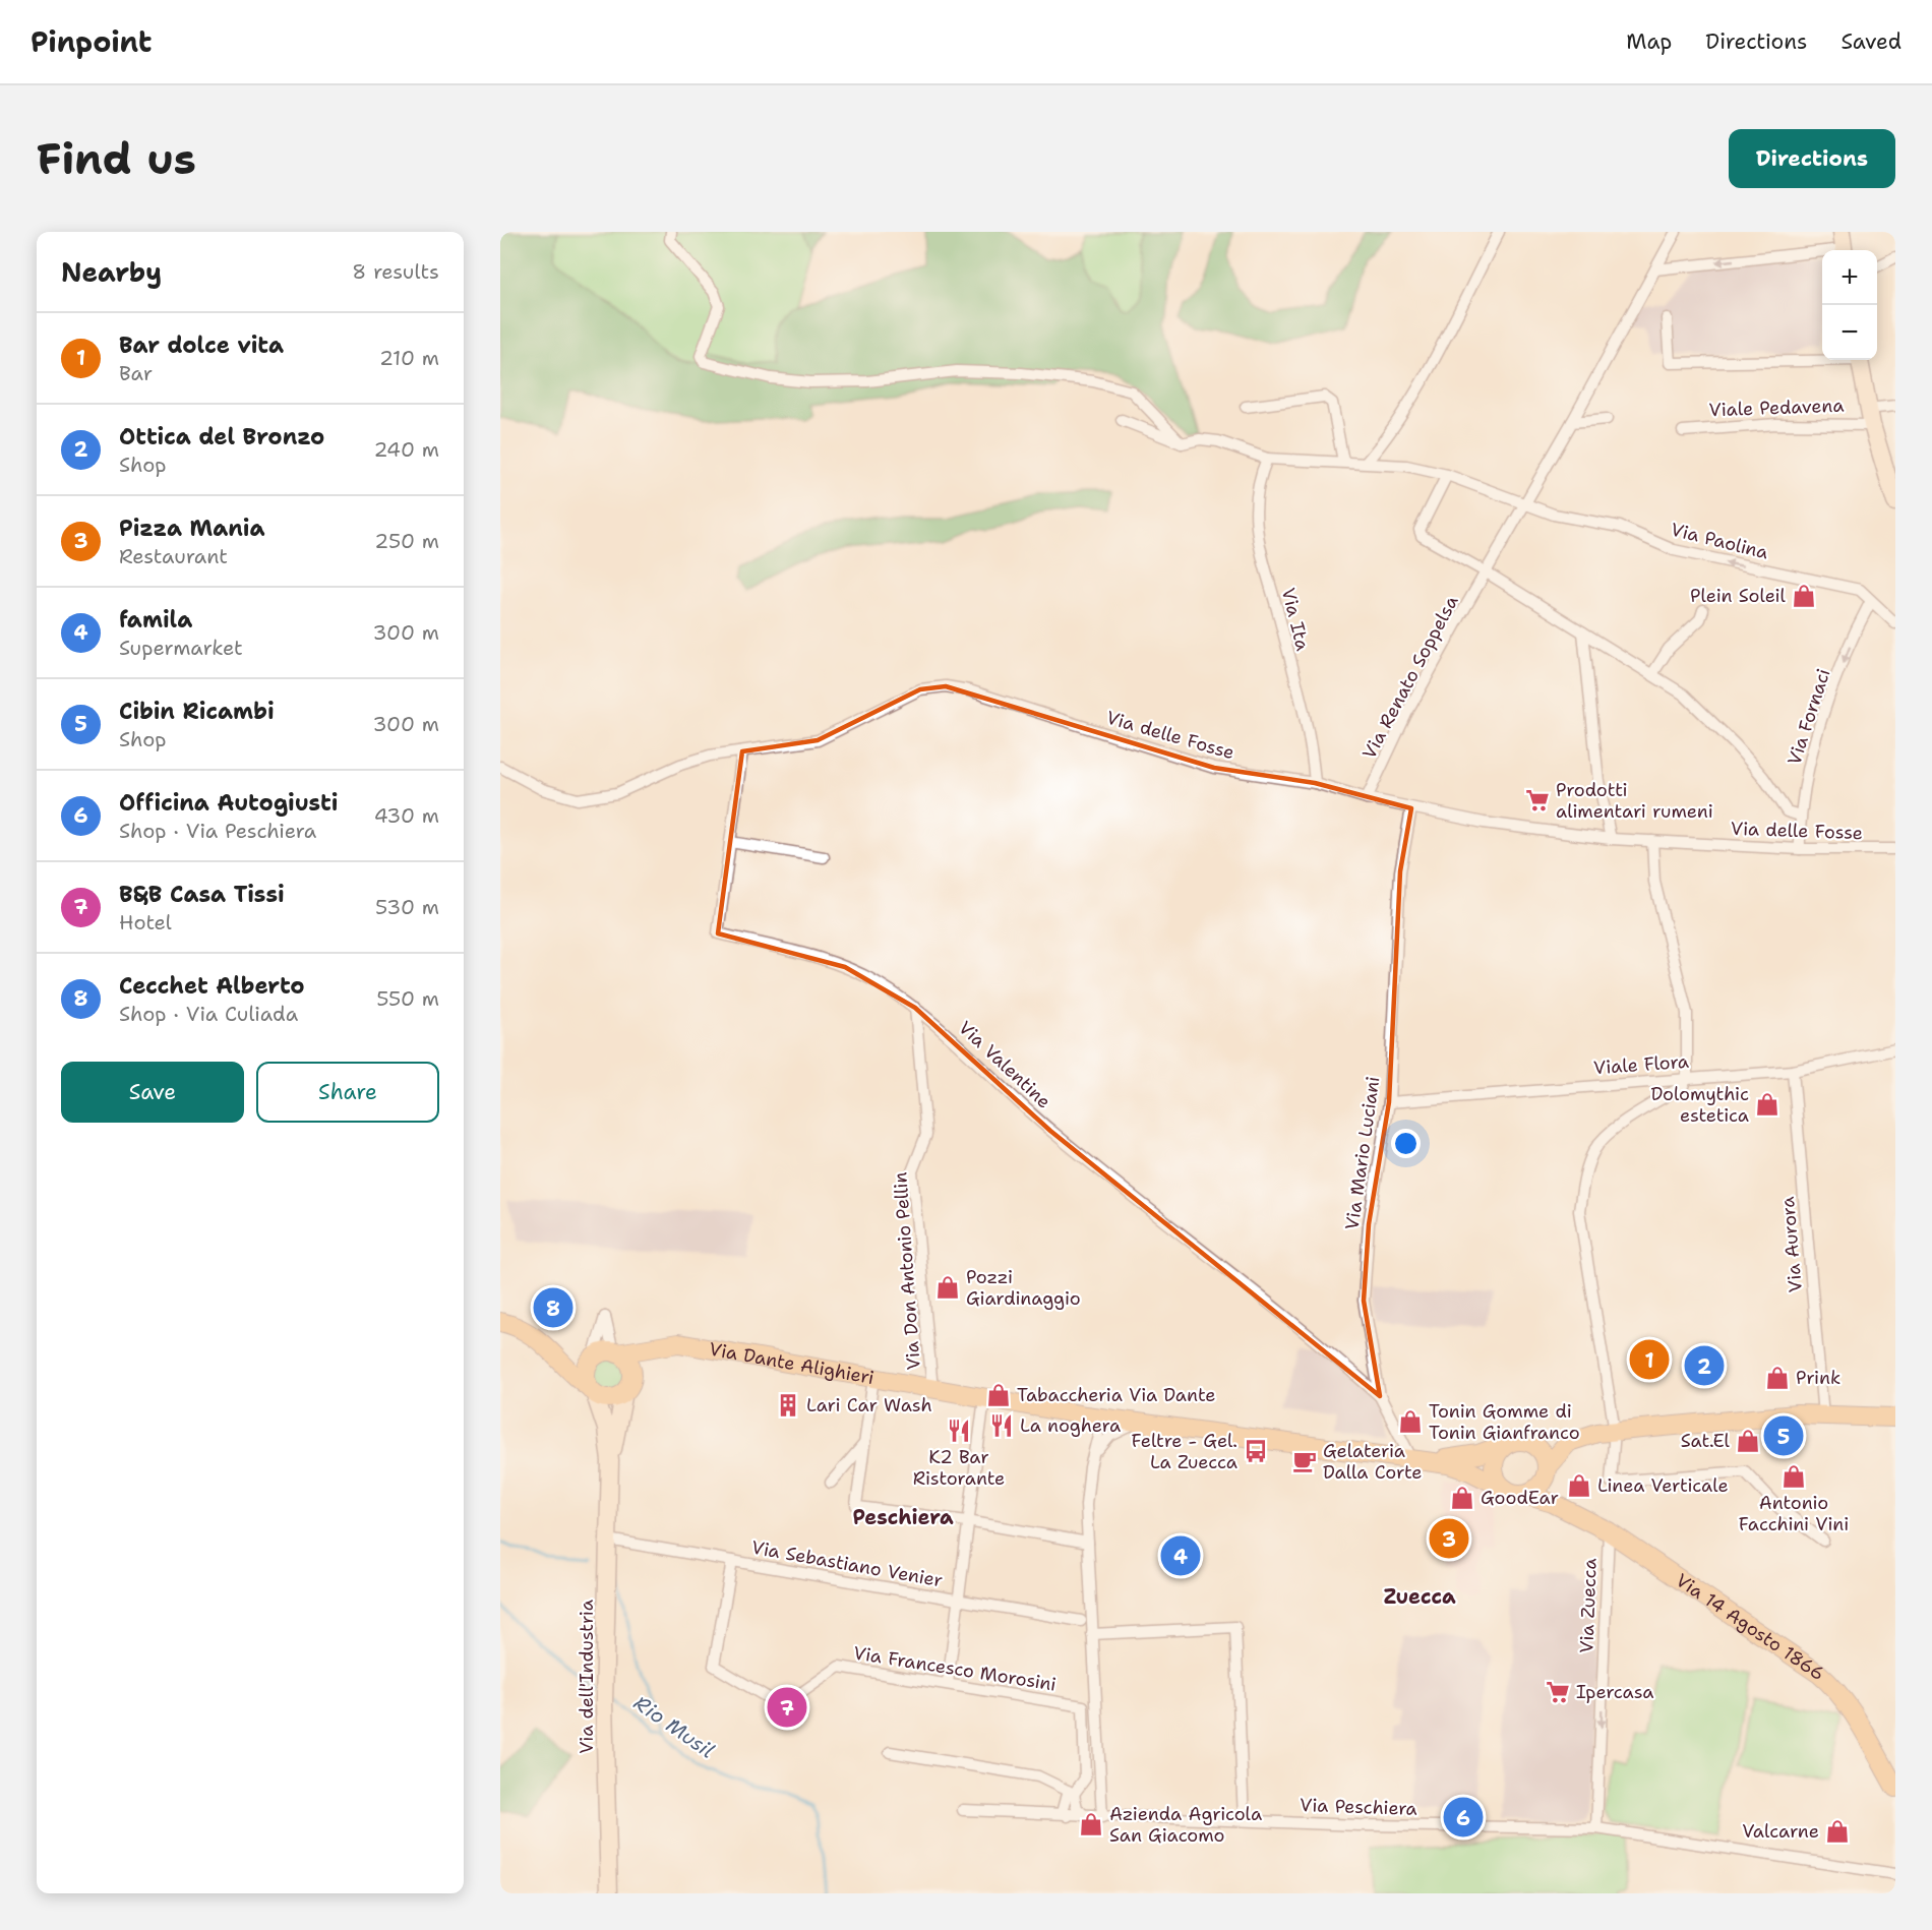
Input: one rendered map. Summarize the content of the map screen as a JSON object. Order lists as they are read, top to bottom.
{
  "streets": {
    "main road": ["Via Dante Alighieri", "Via 14 Agosto 1866"],
    "street": [
      "Viale Pedavena",
      "Via Paolina",
      "Via Ita",
      "Via Renato Soppelsa",
      "Via Fornaci",
      "Via delle Fosse",
      "Via Valentine",
      "Viale Flora",
      "Via Mario Luciani",
      "Via Aurora",
      "Via Don Antonio Pellin",
      "Via Sebastiano Venier",
      "Via Zuecca",
      "Via Francesco Morosini",
      "Via dell'Industria",
      "Via Peschiera"
    ]
  },
  "crossings": [
    ["Via Paolina", "Via Ita"],
    ["Via Paolina", "Via Renato Soppelsa"],
    ["Via Paolina", "Via Fornaci"],
    ["Via Ita", "Via delle Fosse"],
    ["Via Renato Soppelsa", "Via delle Fosse"],
    ["Via Fornaci", "Via delle Fosse"],
    ["Via delle Fosse", "Via Valentine"],
    ["Via delle Fosse", "Via Mario Luciani"],
    ["Via Valentine", "Via Mario Luciani"],
    ["Via Valentine", "Via Don Antonio Pellin"],
    ["Viale Flora", "Via Mario Luciani"],
    ["Viale Flora", "Via Aurora"],
    ["Via Mario Luciani", "Via Dante Alighieri"],
    ["Via Don Antonio Pellin", "Via Dante Alighieri"],
    ["Via Dante Alighieri", "Via 14 Agosto 1866"],
    ["Via Dante Alighieri", "Via dell'Industria"],
    ["Via Sebastiano Venier", "Via Francesco Morosini"],
    ["Via Sebastiano Venier", "Via dell'Industria"],
    ["Via Zuecca", "Via 14 Agosto 1866"],
    ["Via Zuecca", "Via Peschiera"]
  ],
  "one_way": ["Via Paolina", "Via Fornaci", "Via Zuecca"],
  "districts": ["Peschiera", "Zuecca"],
  "water": ["Rio Musil"],
  "places": {
    "shop": [
      "Plein Soleil",
      "Dolomythic estetica",
      "Pozzi Giardinaggio",
      "Prink",
      "Tabaccheria Via Dante",
      "Tonin Gomme di Tonin Gianfranco",
      "Sat.El",
      "Antonio Facchini Vini",
      "Linea Verticale",
      "GoodEar",
      "Azienda Agricola San Giacomo",
      "Valcarne"
    ],
    "supermarket": ["Prodotti alimentari rumeni", "Ipercasa"],
    "building": ["Lari Car Wash"],
    "restaurant": ["La noghera", "K2 Bar Ristorante"],
    "bus stop": ["Feltre - Gel. La Zuecca"],
    "cafe": ["Gelateria Dalla Corte"]
  },
  "page": {
    "header": "Pinpoint",
    "nav": ["Map", "Directions", "Saved"],
    "buttons": [
      "Directions",
      ["Save", "Share"]
    ],
    "title": "Find us",
    "heading": ["Nearby", "8 results"],
    "map_buttons": ["+", "−"],
    "list": [
      {
        "mark": "1",
        "name": "Bar dolce vita",
        "note": "Bar",
        "value": "210 m"
      },
      {
        "mark": "2",
        "name": "Ottica del Bronzo",
        "note": "Shop",
        "value": "240 m"
      },
      {
        "mark": "3",
        "name": "Pizza Mania",
        "note": "Restaurant",
        "value": "250 m"
      },
      {
        "mark": "4",
        "name": "famila",
        "note": "Supermarket",
        "value": "300 m"
      },
      {
        "mark": "5",
        "name": "Cibin Ricambi",
        "note": "Shop",
        "value": "300 m"
      },
      {
        "mark": "6",
        "name": "Officina Autogiusti",
        "note": "Shop · Via Peschiera",
        "value": "430 m"
      },
      {
        "mark": "7",
        "name": "B&B Casa Tissi",
        "note": "Hotel",
        "value": "530 m"
      },
      {
        "mark": "8",
        "name": "Cecchet Alberto",
        "note": "Shop · Via Culiada",
        "value": "550 m"
      }
    ],
    "pins": [
      "8",
      "1",
      "2",
      "5",
      "3",
      "4",
      "7",
      "6"
    ]
  }
}
